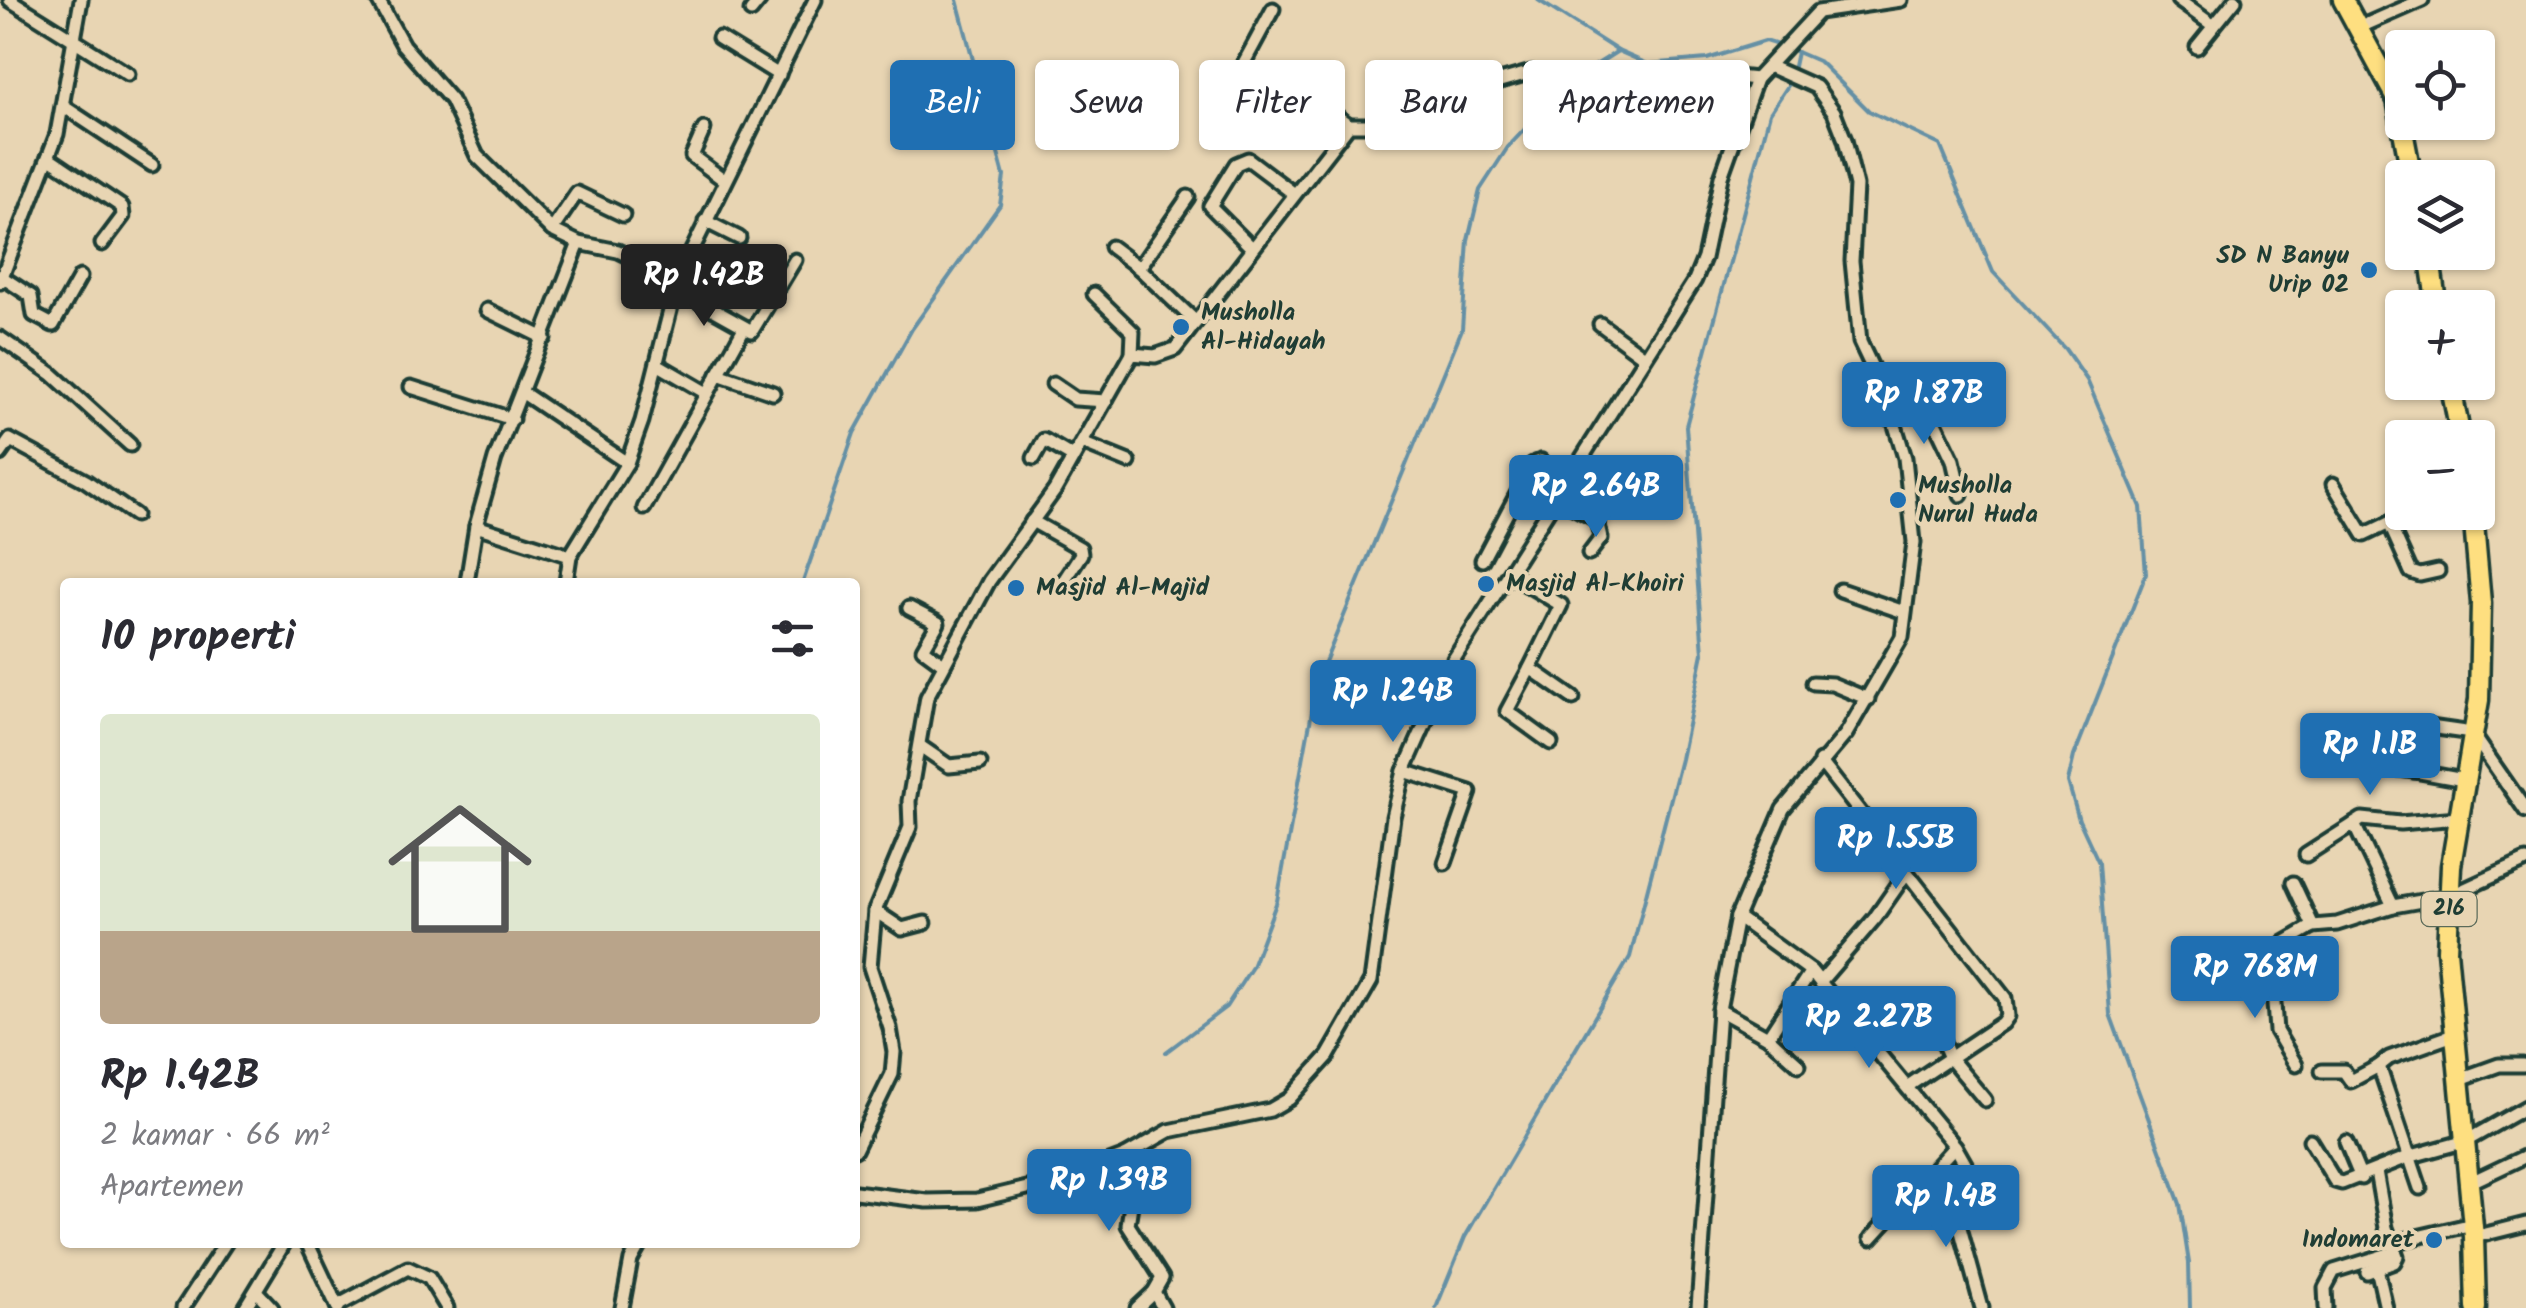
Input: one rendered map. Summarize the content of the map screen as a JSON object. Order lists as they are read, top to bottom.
{
  "streets": {
    "main road": ["216"]
  },
  "places": [
    "SD N Banyu Urip 02",
    "Musholla Al-Hidayah",
    "Musholla Nurul Huda",
    "Masjid Al-Khoiri",
    "Masjid Al-Majid",
    "Indomaret"
  ],
  "page": {
    "map_buttons": ["+", "−"],
    "chip": [
      "Beli",
      "Sewa",
      "Filter",
      "Baru",
      "Apartemen"
    ],
    "price": [
      "Rp 1.42B",
      "Rp 1.87B",
      "Rp 2.64B",
      "Rp 1.24B",
      "Rp 1.1B",
      "Rp 1.55B",
      "Rp 768M",
      "Rp 2.27B",
      "Rp 1.39B",
      "Rp 1.4B"
    ],
    "heading": "10 properti",
    "list": [
      {
        "name": "Rp 1.42B",
        "note": "2 kamar · 66 m² · Apartemen"
      }
    ]
  }
}
